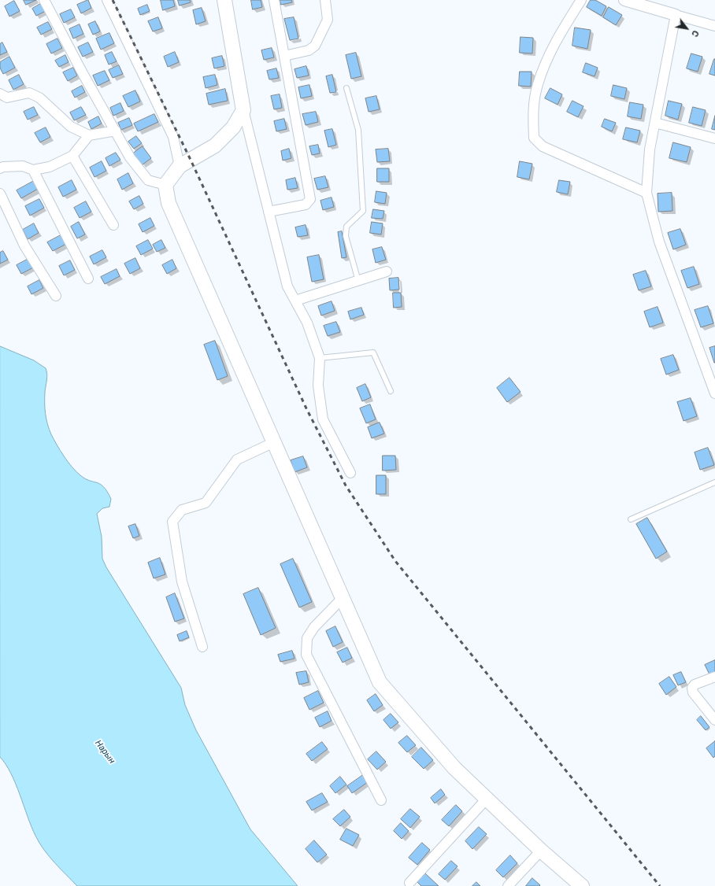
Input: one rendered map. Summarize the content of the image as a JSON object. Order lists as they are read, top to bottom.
{
  "water": ["Нарын"],
  "north": "bottom right"
}
